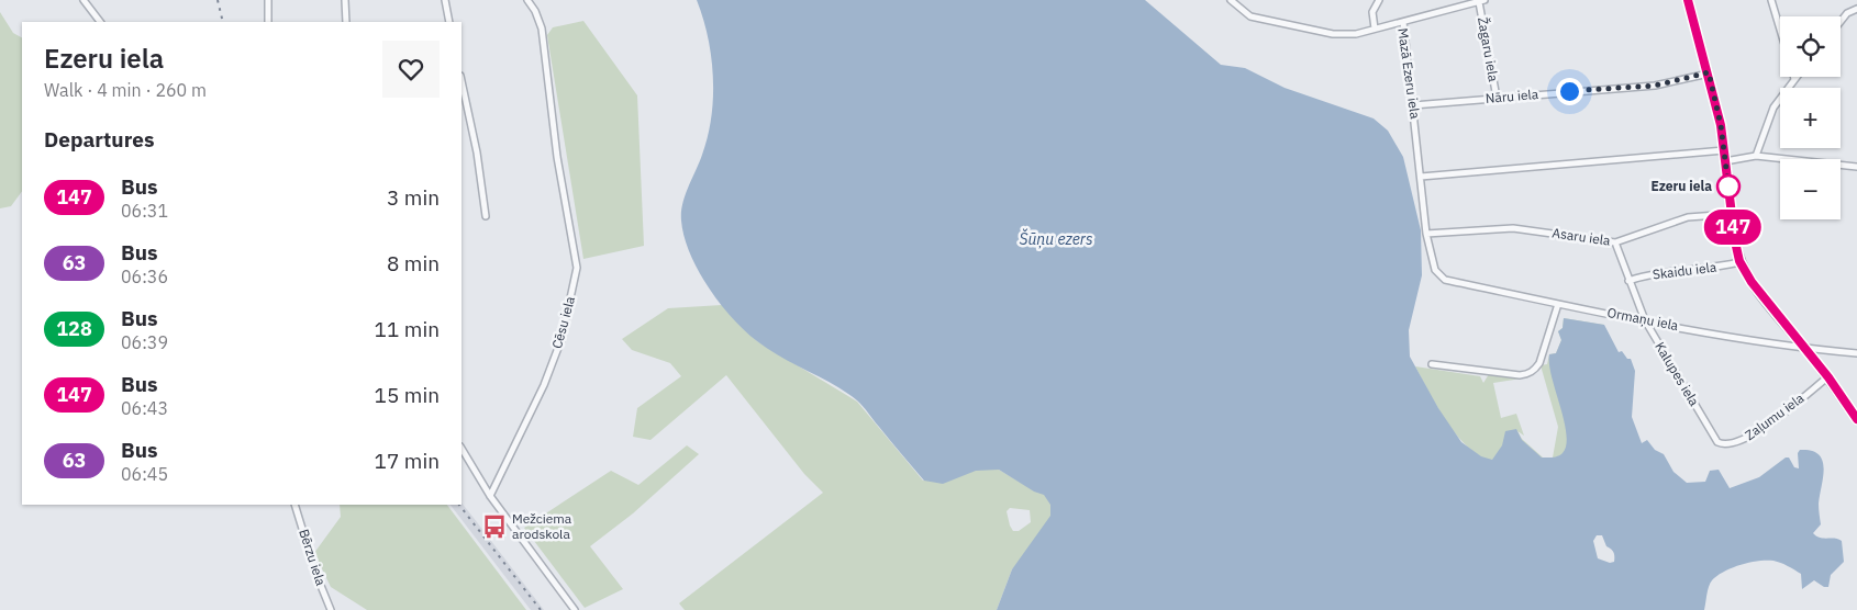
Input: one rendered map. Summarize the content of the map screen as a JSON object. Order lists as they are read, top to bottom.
{
  "streets": {
    "street": [
      "Žagaru iela",
      "Mazā Ezeru iela",
      "Nāru iela",
      "Asaru iela",
      "Skaidu iela",
      "Ormaņu iela",
      "Cēsu iela",
      "Kalupes iela",
      "Zaļumu iela",
      "Bērzu iela"
    ]
  },
  "crossings": [
    ["Žagaru iela", "Nāru iela"],
    ["Mazā Ezeru iela", "Nāru iela"],
    ["Mazā Ezeru iela", "Asaru iela"],
    ["Mazā Ezeru iela", "Ormaņu iela"],
    ["Asaru iela", "Kalupes iela"],
    ["Skaidu iela", "Kalupes iela"],
    ["Ormaņu iela", "Kalupes iela"],
    ["Kalupes iela", "Zaļumu iela"]
  ],
  "water": ["Šūņu ezers"],
  "places": {
    "other": ["Ezeru iela"],
    "bus stop": ["Mežciema arodskola"]
  },
  "lines": ["bus line 147"],
  "page": {
    "on_map": "147",
    "map_buttons": ["+", "−"],
    "heading": [
      ["Ezeru iela", "Walk · 4 min · 260 m"],
      "Departures"
    ],
    "list": [
      {
        "mark": "147",
        "name": "Bus",
        "note": "06:31",
        "value": "3 min"
      },
      {
        "mark": "63",
        "name": "Bus",
        "note": "06:36",
        "value": "8 min"
      },
      {
        "mark": "128",
        "name": "Bus",
        "note": "06:39",
        "value": "11 min"
      },
      {
        "mark": "147",
        "name": "Bus",
        "note": "06:43",
        "value": "15 min"
      },
      {
        "mark": "63",
        "name": "Bus",
        "note": "06:45",
        "value": "17 min"
      }
    ]
  }
}
